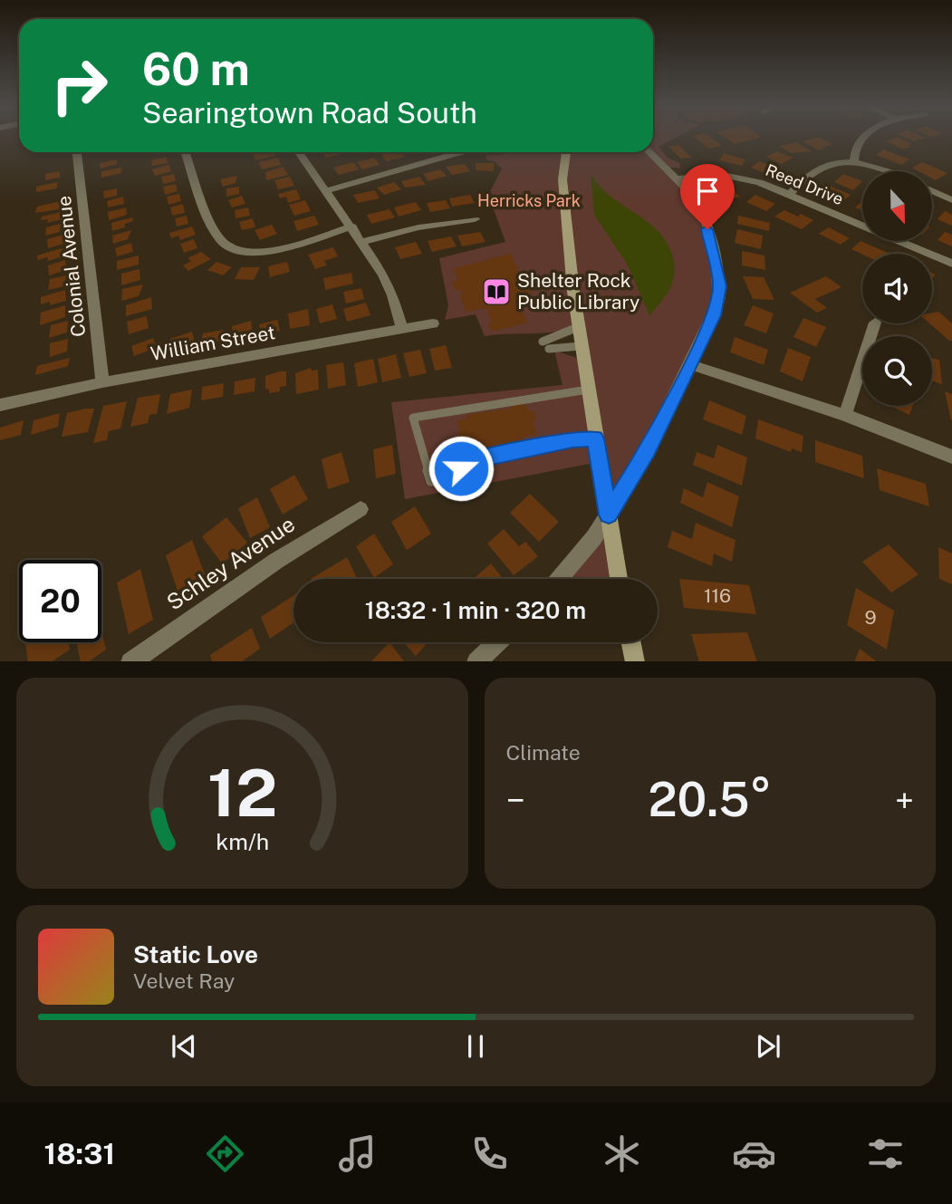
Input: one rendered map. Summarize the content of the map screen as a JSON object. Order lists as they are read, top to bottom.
{
  "streets": {
    "street": [
      "Reed Drive",
      "Colonial Avenue",
      "William Street",
      "Schley Avenue"
    ]
  },
  "crossings": [
    ["Colonial Avenue", "William Street"]
  ],
  "parks": ["Herricks Park"],
  "places": {
    "library": ["Shelter Rock Public Library"]
  },
  "house_numbers": ["116", "9"],
  "north": "bottom",
  "page": {
    "turn": ["60 m", "Searingtown Road South"],
    "limit": "20",
    "trip": "18:32 · 1 min · 320 m",
    "tile": "Climate",
    "heat": ["−", "20.5°", "+"],
    "song": ["Static Love", "Velvet Ray"],
    "tabs": "18:31",
    "gauge": ["12", "km/h"]
  }
}
